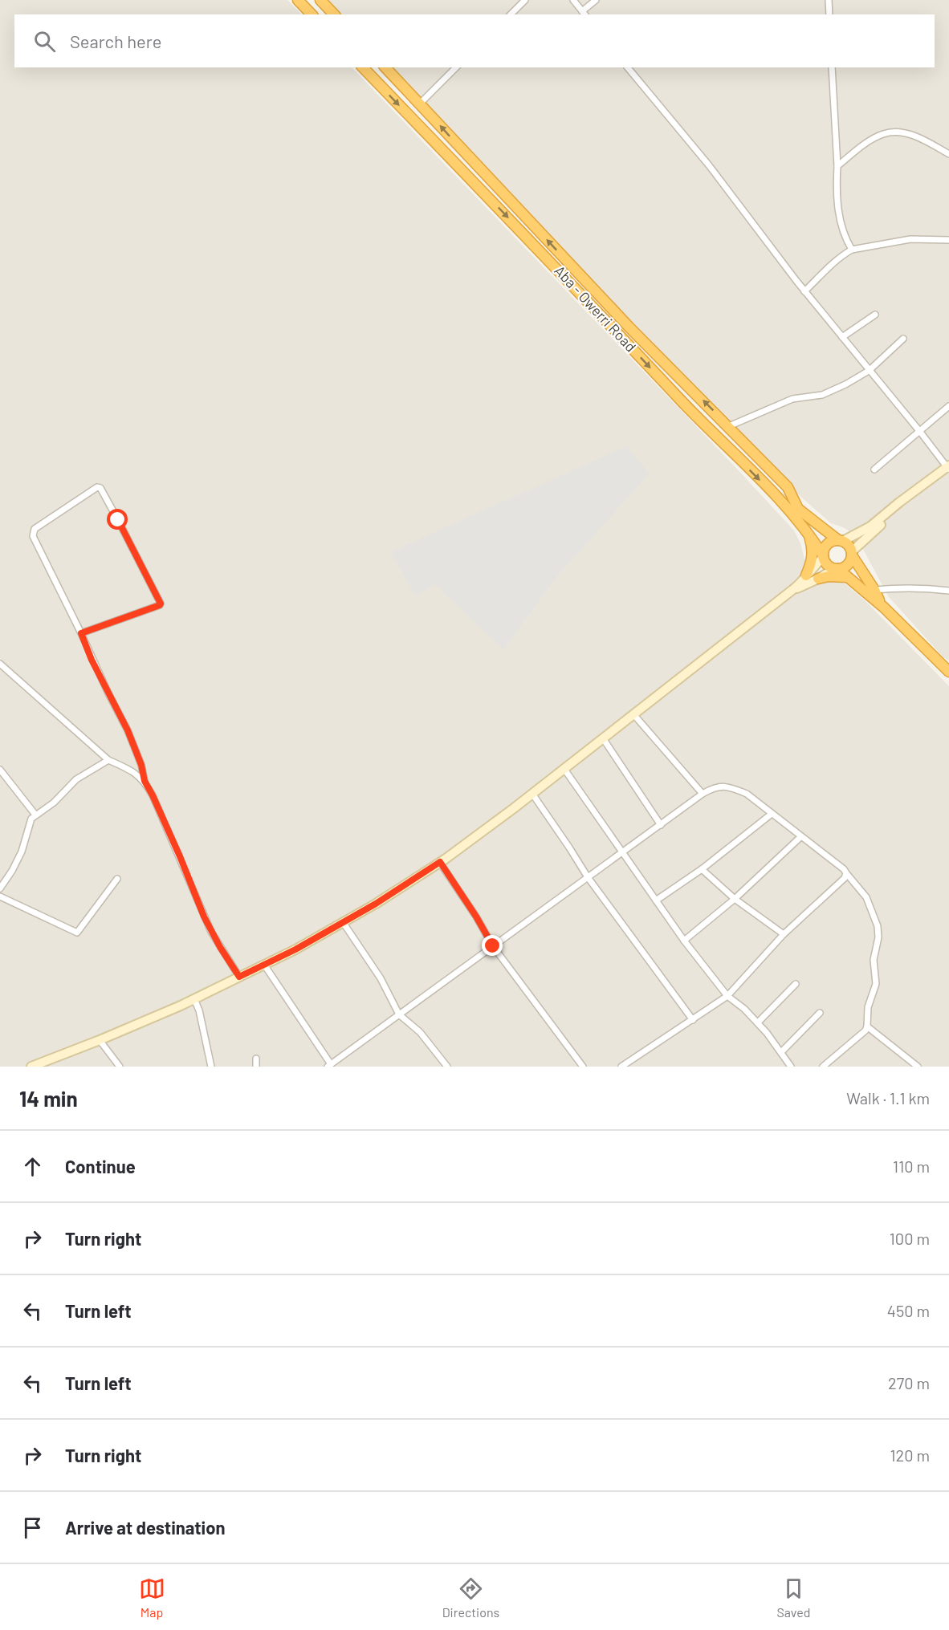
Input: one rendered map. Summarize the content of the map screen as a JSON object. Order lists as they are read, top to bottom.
{
  "streets": {
    "highway": ["Aba - Owerri Road"]
  },
  "page": {
    "search": "Search here",
    "heading": ["14 min", "Walk · 1.1 km"],
    "list": [
      ["Continue", "110 m"],
      ["Turn right", "100 m"],
      ["Turn left", "450 m"],
      ["Turn left", "270 m"],
      ["Turn right", "120 m"],
      "Arrive at destination"
    ],
    "nav": ["Map", "Directions", "Saved"]
  }
}
